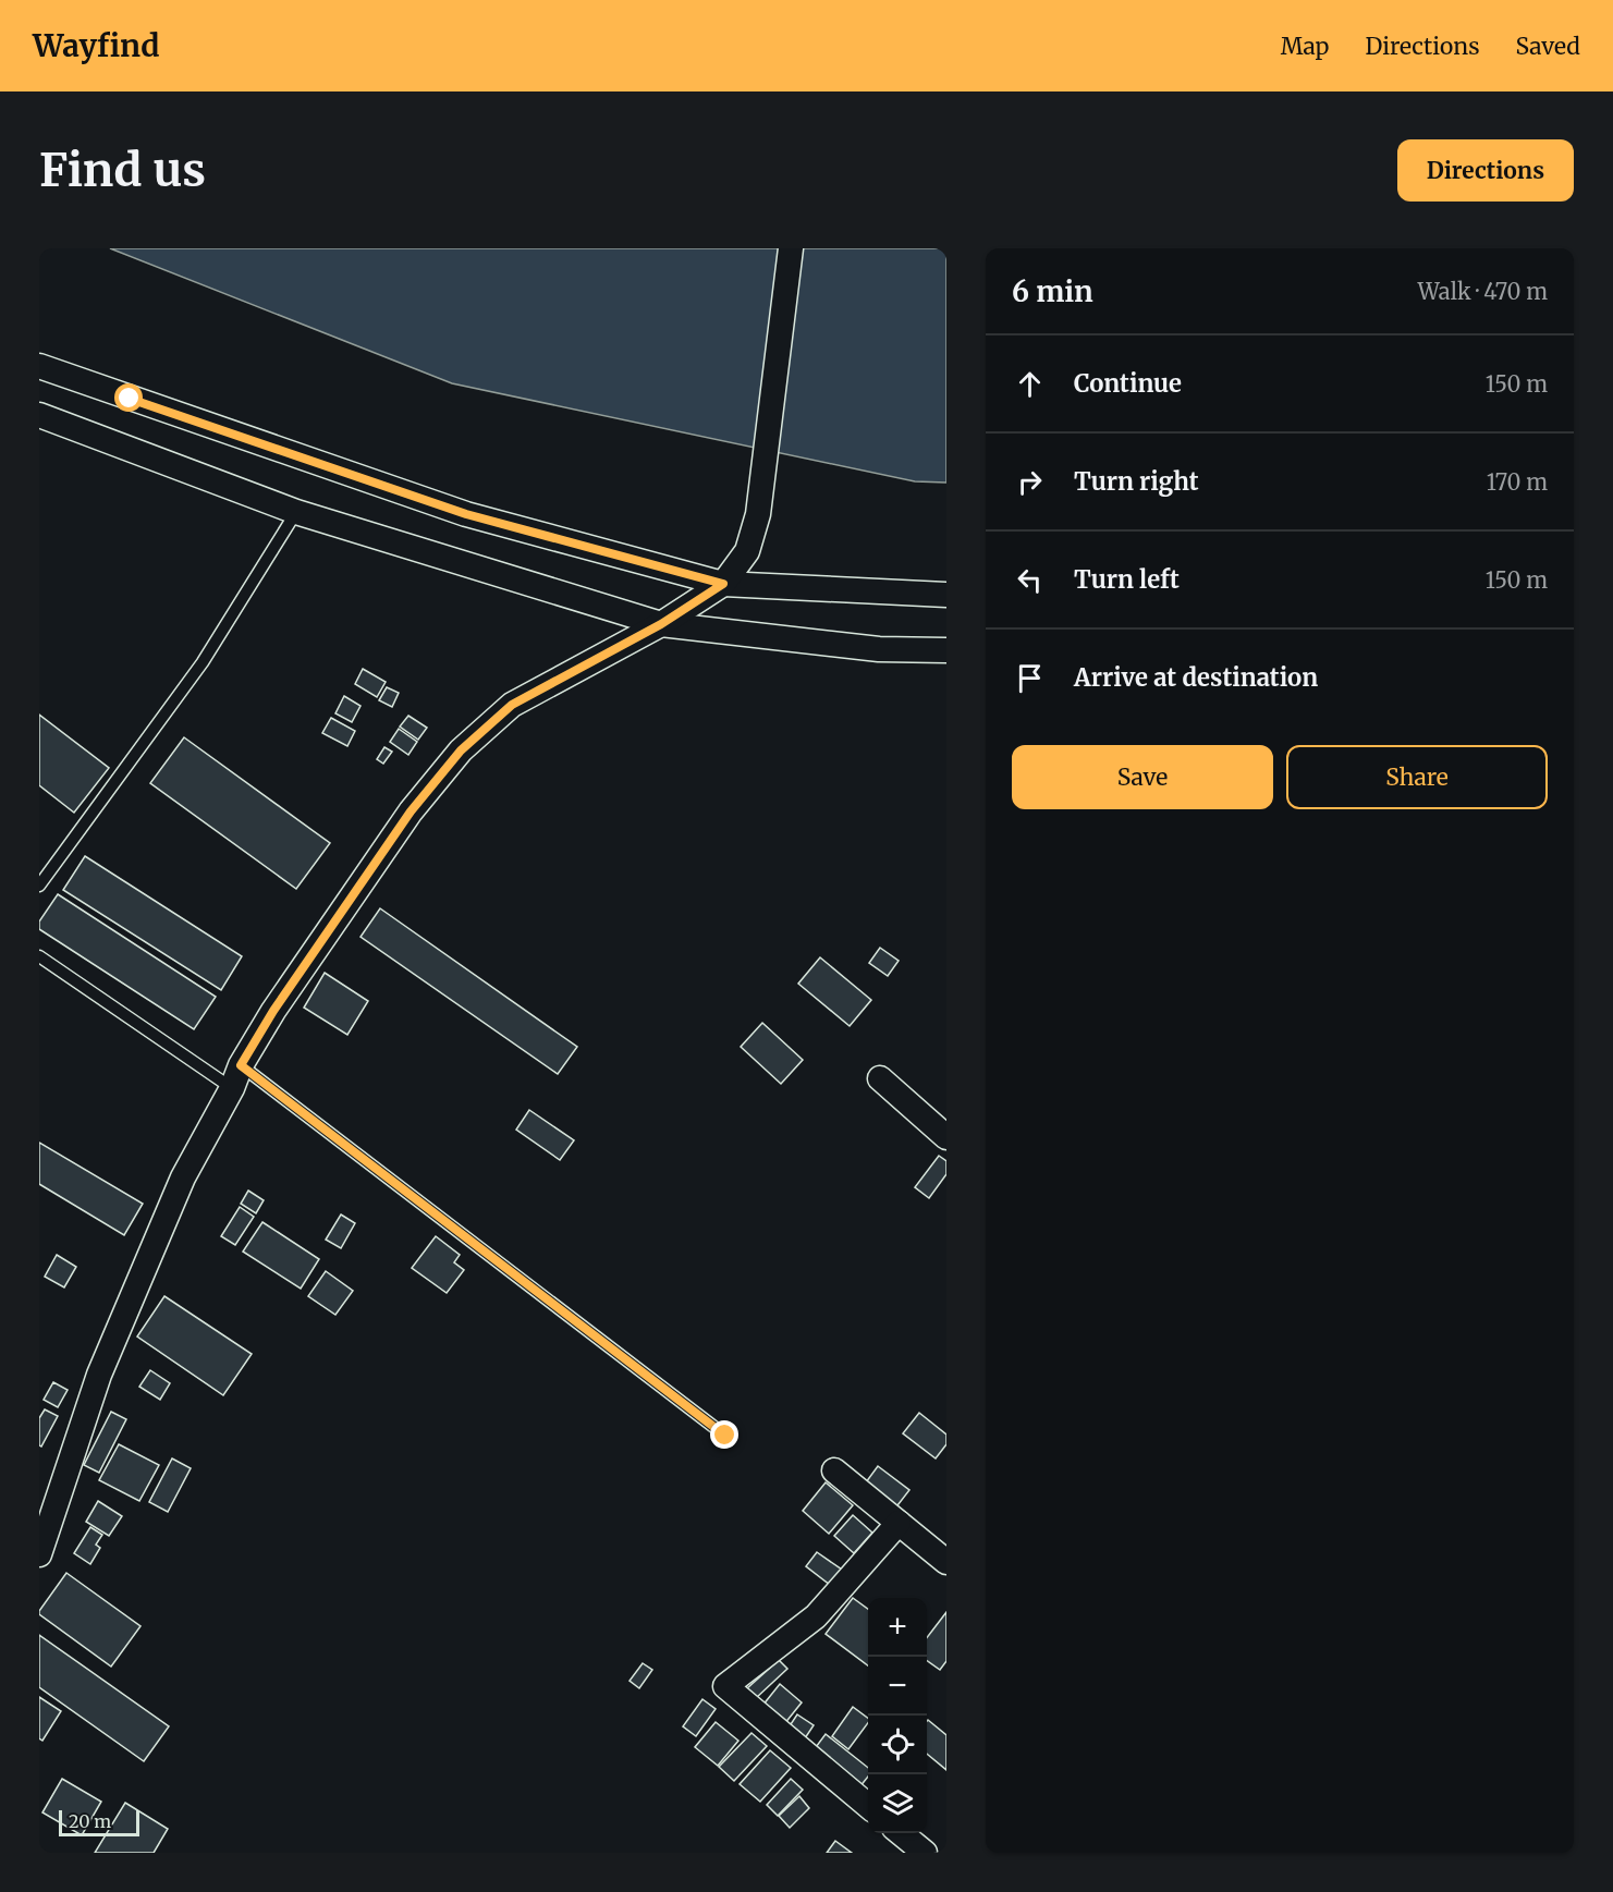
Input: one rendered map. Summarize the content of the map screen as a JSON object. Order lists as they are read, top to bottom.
{
  "scale_bar": "20 m",
  "page": {
    "header": "Wayfind",
    "nav": ["Map", "Directions", "Saved"],
    "buttons": [
      "Directions",
      ["Save", "Share"]
    ],
    "title": "Find us",
    "heading": ["6 min", "Walk · 470 m"],
    "list": [
      ["Continue", "150 m"],
      ["Turn right", "170 m"],
      ["Turn left", "150 m"],
      "Arrive at destination"
    ],
    "map_buttons": ["+", "−"],
    "scale": "20 m"
  }
}
